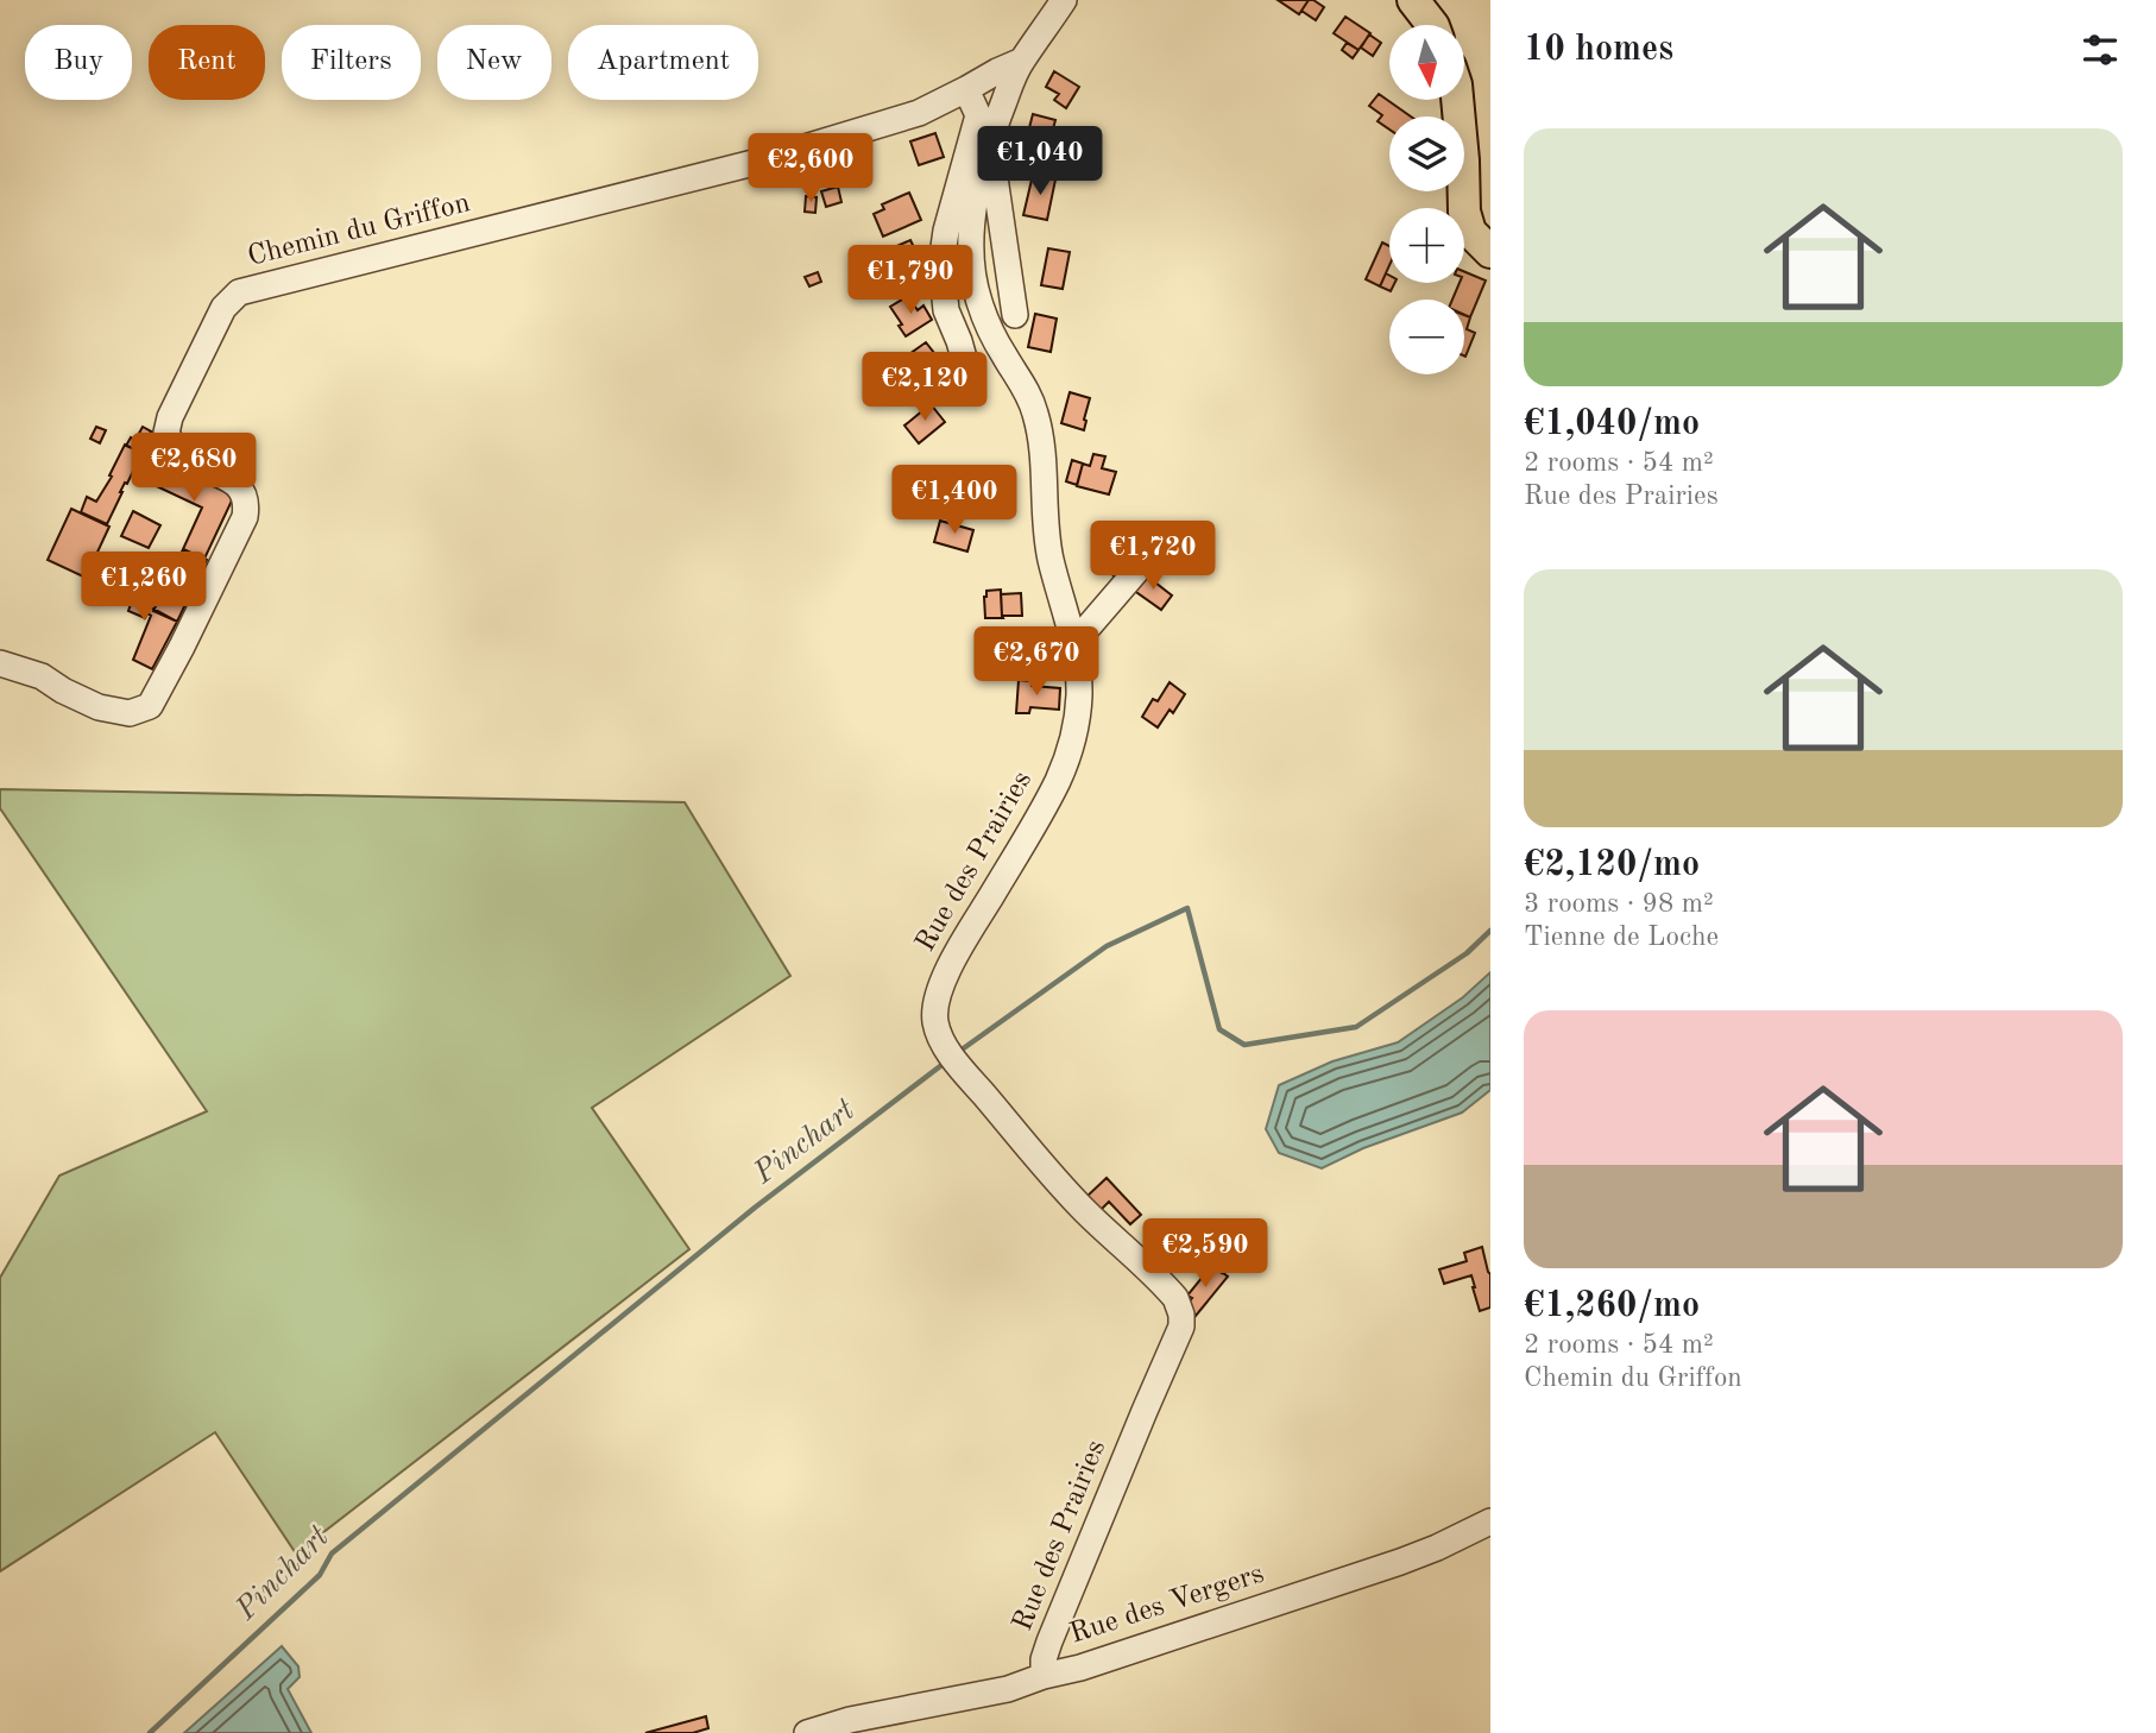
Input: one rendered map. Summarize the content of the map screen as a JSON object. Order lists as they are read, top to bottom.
{
  "streets": {
    "street": ["Chemin du Griffon", "Rue des Prairies", "Rue des Vergers"]
  },
  "crossings": [
    ["Chemin du Griffon", "Rue des Prairies"],
    ["Rue des Prairies", "Rue des Vergers"]
  ],
  "water": ["Pinchart"],
  "north": "bottom",
  "page": {
    "heading": "10 homes",
    "map_buttons": ["+", "−"],
    "chip": [
      "Buy",
      "Rent",
      "Filters",
      "New",
      "Apartment"
    ],
    "list": [
      {
        "name": "€1,040/mo",
        "note": "2 rooms · 54 m² · Rue des Prairies"
      },
      {
        "name": "€2,120/mo",
        "note": "3 rooms · 98 m² · Tienne de Loche"
      },
      {
        "name": "€1,260/mo",
        "note": "2 rooms · 54 m² · Chemin du Griffon"
      }
    ],
    "price": [
      "€1,040",
      "€2,600",
      "€1,790",
      "€2,120",
      "€2,680",
      "€1,400",
      "€1,720",
      "€1,260",
      "€2,670",
      "€2,590"
    ]
  }
}
